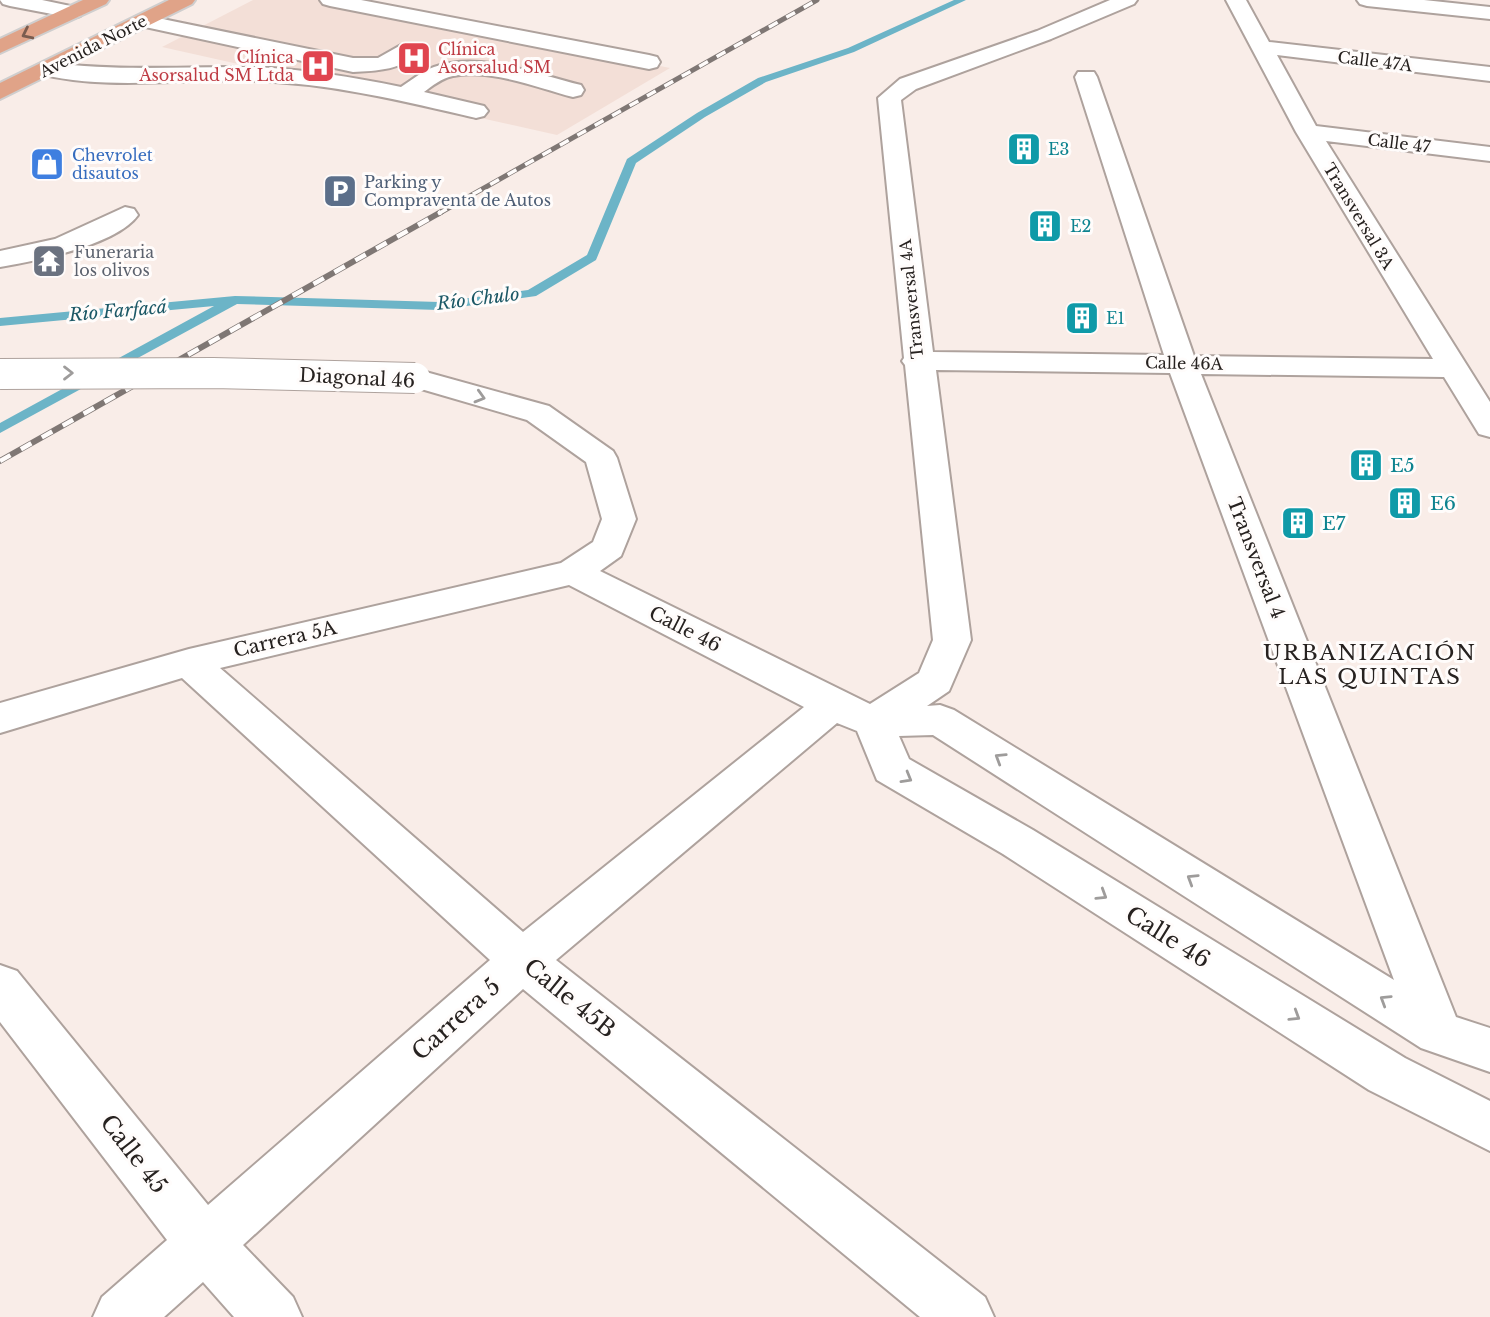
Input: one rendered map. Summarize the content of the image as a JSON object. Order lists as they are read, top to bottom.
{
  "streets": {
    "main road": ["Avenida Norte"],
    "street": [
      "Calle 47A",
      "Calle 47",
      "Transversal 3A",
      "Transversal 4A",
      "Calle 46A",
      "Diagonal 46",
      "Transversal 4",
      "Calle 46",
      "Carrera 5A",
      "Calle 45B",
      "Carrera 5",
      "Calle 45"
    ]
  },
  "crossings": [
    ["Calle 47A", "Transversal 3A"],
    ["Calle 47", "Transversal 3A"],
    ["Transversal 3A", "Calle 46A"],
    ["Transversal 4A", "Calle 46A"],
    ["Transversal 4A", "Calle 46"],
    ["Transversal 4A", "Carrera 5"],
    ["Calle 46A", "Transversal 4"],
    ["Diagonal 46", "Calle 46"],
    ["Diagonal 46", "Carrera 5A"],
    ["Transversal 4", "Calle 46"],
    ["Calle 46", "Carrera 5A"],
    ["Calle 46", "Carrera 5"],
    ["Carrera 5A", "Calle 45B"],
    ["Calle 45B", "Carrera 5"],
    ["Carrera 5", "Calle 45"]
  ],
  "districts": ["URBANIZACIÓN LAS QUINTAS"],
  "water": ["Río Chulo", "Río Farfacá"],
  "places": {
    "hospital": ["Clínica Asorsalud SM", "Clínica Asorsalud SM Ltda"],
    "building": [
      "E3",
      "E2",
      "E1",
      "E5",
      "E6",
      "E7"
    ],
    "shop": ["Chevrolet disautos"],
    "parking": ["Parking y Compraventa de Autos"],
    "temple": ["Funeraria los olivos"]
  }
}
